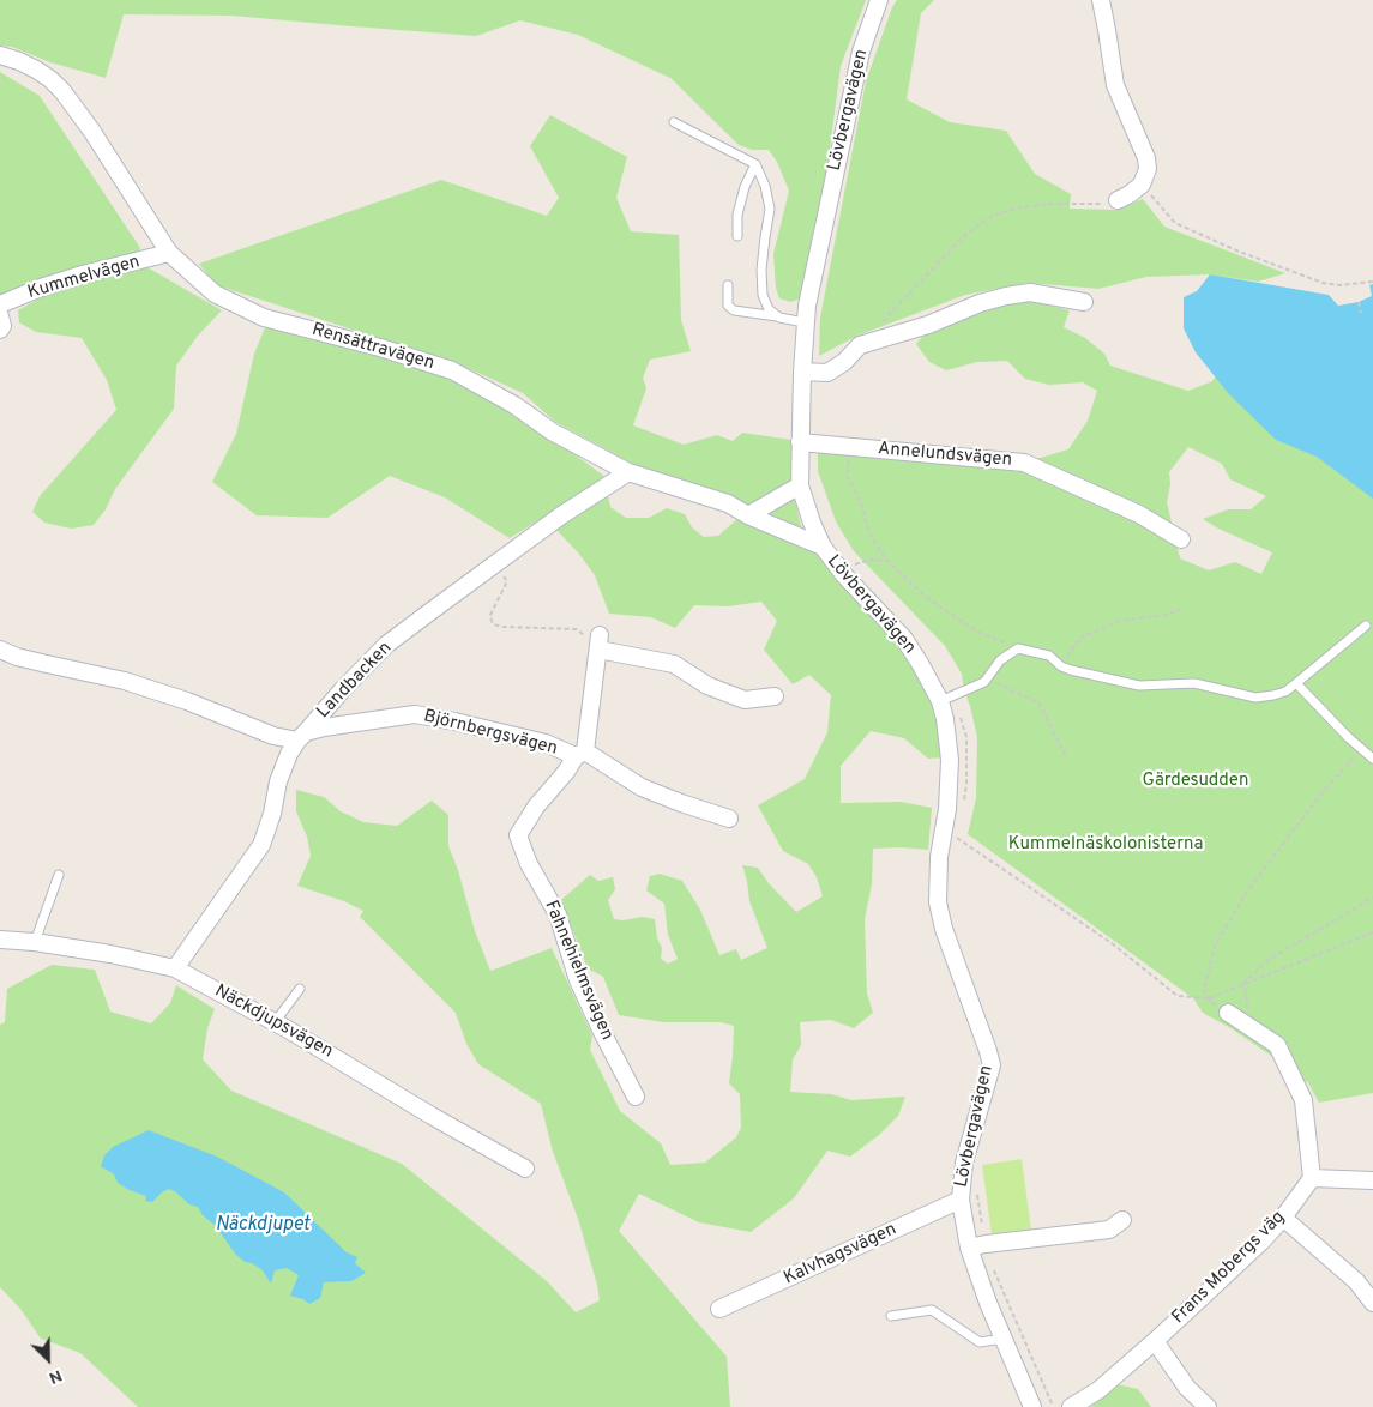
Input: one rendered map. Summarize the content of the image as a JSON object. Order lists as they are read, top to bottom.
{
  "streets": {
    "street": [
      "Lövbergavägen",
      "Kummelvägen",
      "Rensättravägen",
      "Annelundsvägen",
      "Landbacken",
      "Björnbergsvägen",
      "Fahnehielmsvägen",
      "Näckdjupsvägen",
      "Kalvhagsvägen",
      "Frans Mobergs väg"
    ]
  },
  "crossings": [
    ["Lövbergavägen", "Rensättravägen"],
    ["Lövbergavägen", "Annelundsvägen"],
    ["Lövbergavägen", "Kalvhagsvägen"],
    ["Kummelvägen", "Rensättravägen"],
    ["Rensättravägen", "Landbacken"],
    ["Landbacken", "Björnbergsvägen"],
    ["Landbacken", "Näckdjupsvägen"],
    ["Björnbergsvägen", "Fahnehielmsvägen"]
  ],
  "water": ["Näckdjupet"],
  "parks": ["Gärdesudden", "Kummelnäskolonisterna"],
  "north": "bottom right"
}
